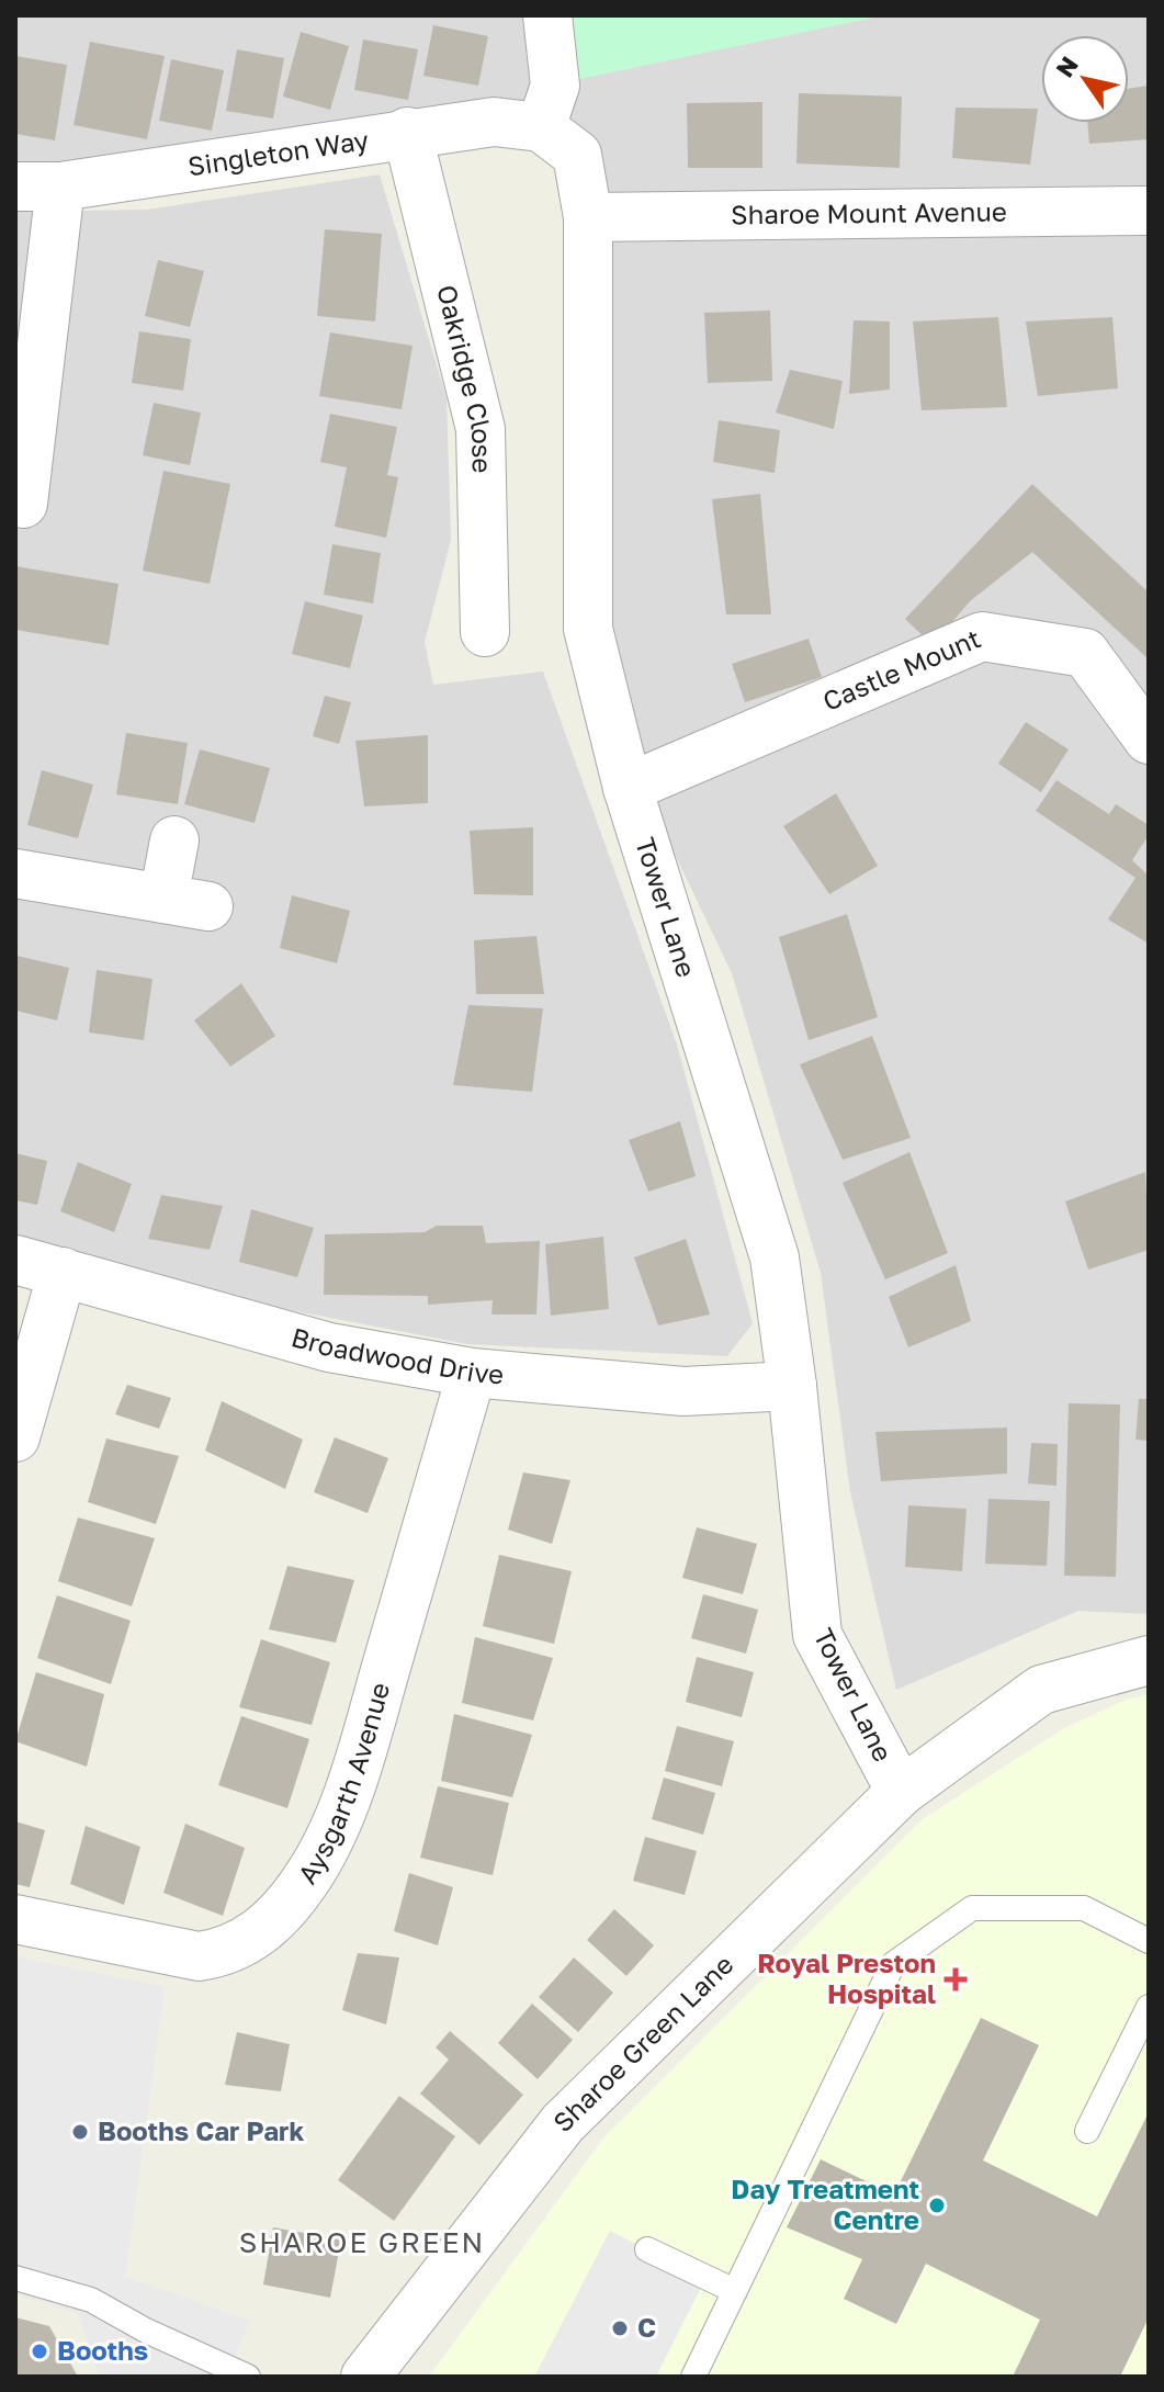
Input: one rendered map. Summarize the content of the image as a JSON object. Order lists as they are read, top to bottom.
{
  "streets": {
    "street": [
      "Singleton Way",
      "Sharoe Mount Avenue",
      "Oakridge Close",
      "Castle Mount",
      "Tower Lane",
      "Broadwood Drive",
      "Aysgarth Avenue",
      "Sharoe Green Lane"
    ]
  },
  "crossings": [
    ["Singleton Way", "Oakridge Close"],
    ["Singleton Way", "Tower Lane"],
    ["Sharoe Mount Avenue", "Tower Lane"],
    ["Castle Mount", "Tower Lane"],
    ["Tower Lane", "Broadwood Drive"],
    ["Tower Lane", "Sharoe Green Lane"],
    ["Broadwood Drive", "Aysgarth Avenue"]
  ],
  "districts": ["SHAROE GREEN"],
  "places": {
    "health": ["Royal Preston Hospital"],
    "other": [
      "Booths Car Park",
      "Day Treatment Centre",
      "C",
      "Booths"
    ]
  },
  "north": "top left"
}
